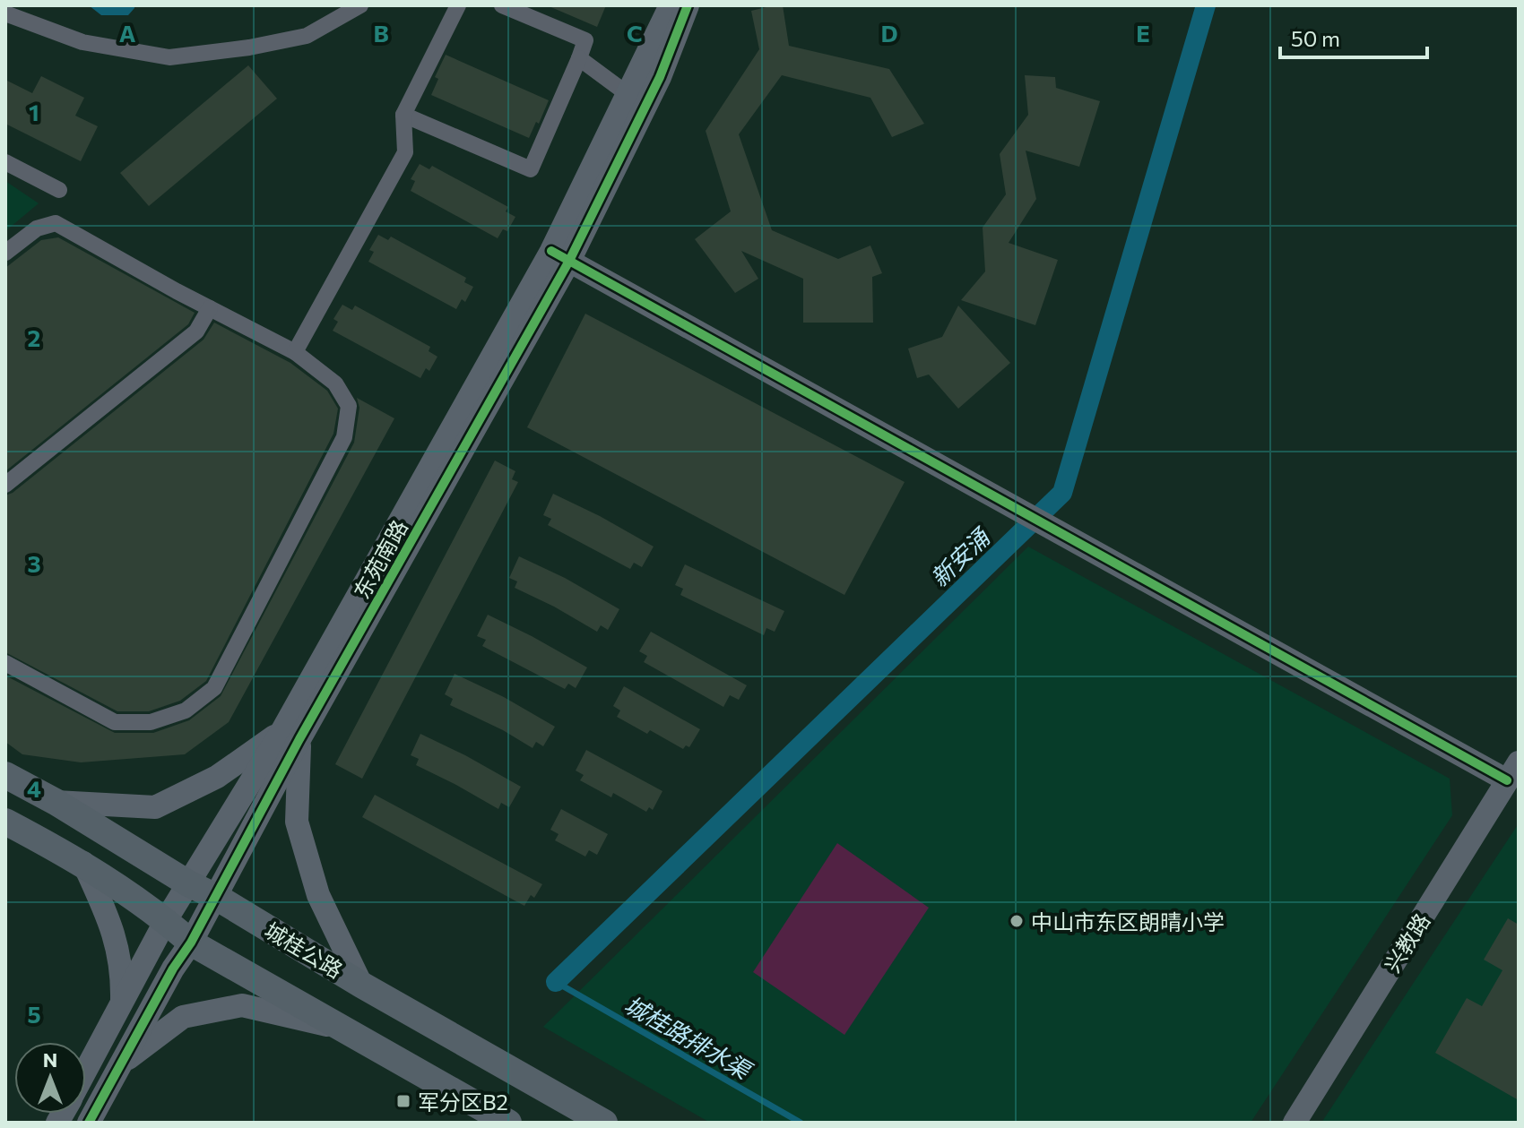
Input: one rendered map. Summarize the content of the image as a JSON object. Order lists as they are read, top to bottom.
{
  "streets": {
    "main road": ["城桂公路"],
    "street": ["东苑南路", "兴教路"]
  },
  "crossings": [
    ["东苑南路", "城桂公路"]
  ],
  "water": ["新安涌", "城桂路排水渠"],
  "places": {
    "other": ["中山市东区朗晴小学"],
    "transit": ["军分区B2"]
  },
  "scale_bar": "50 m",
  "north": "top",
  "grid": {
    "columns": [
      "A",
      "B",
      "C",
      "D",
      "E"
    ],
    "rows": [
      "1",
      "2",
      "3",
      "4",
      "5"
    ]
  }
}
